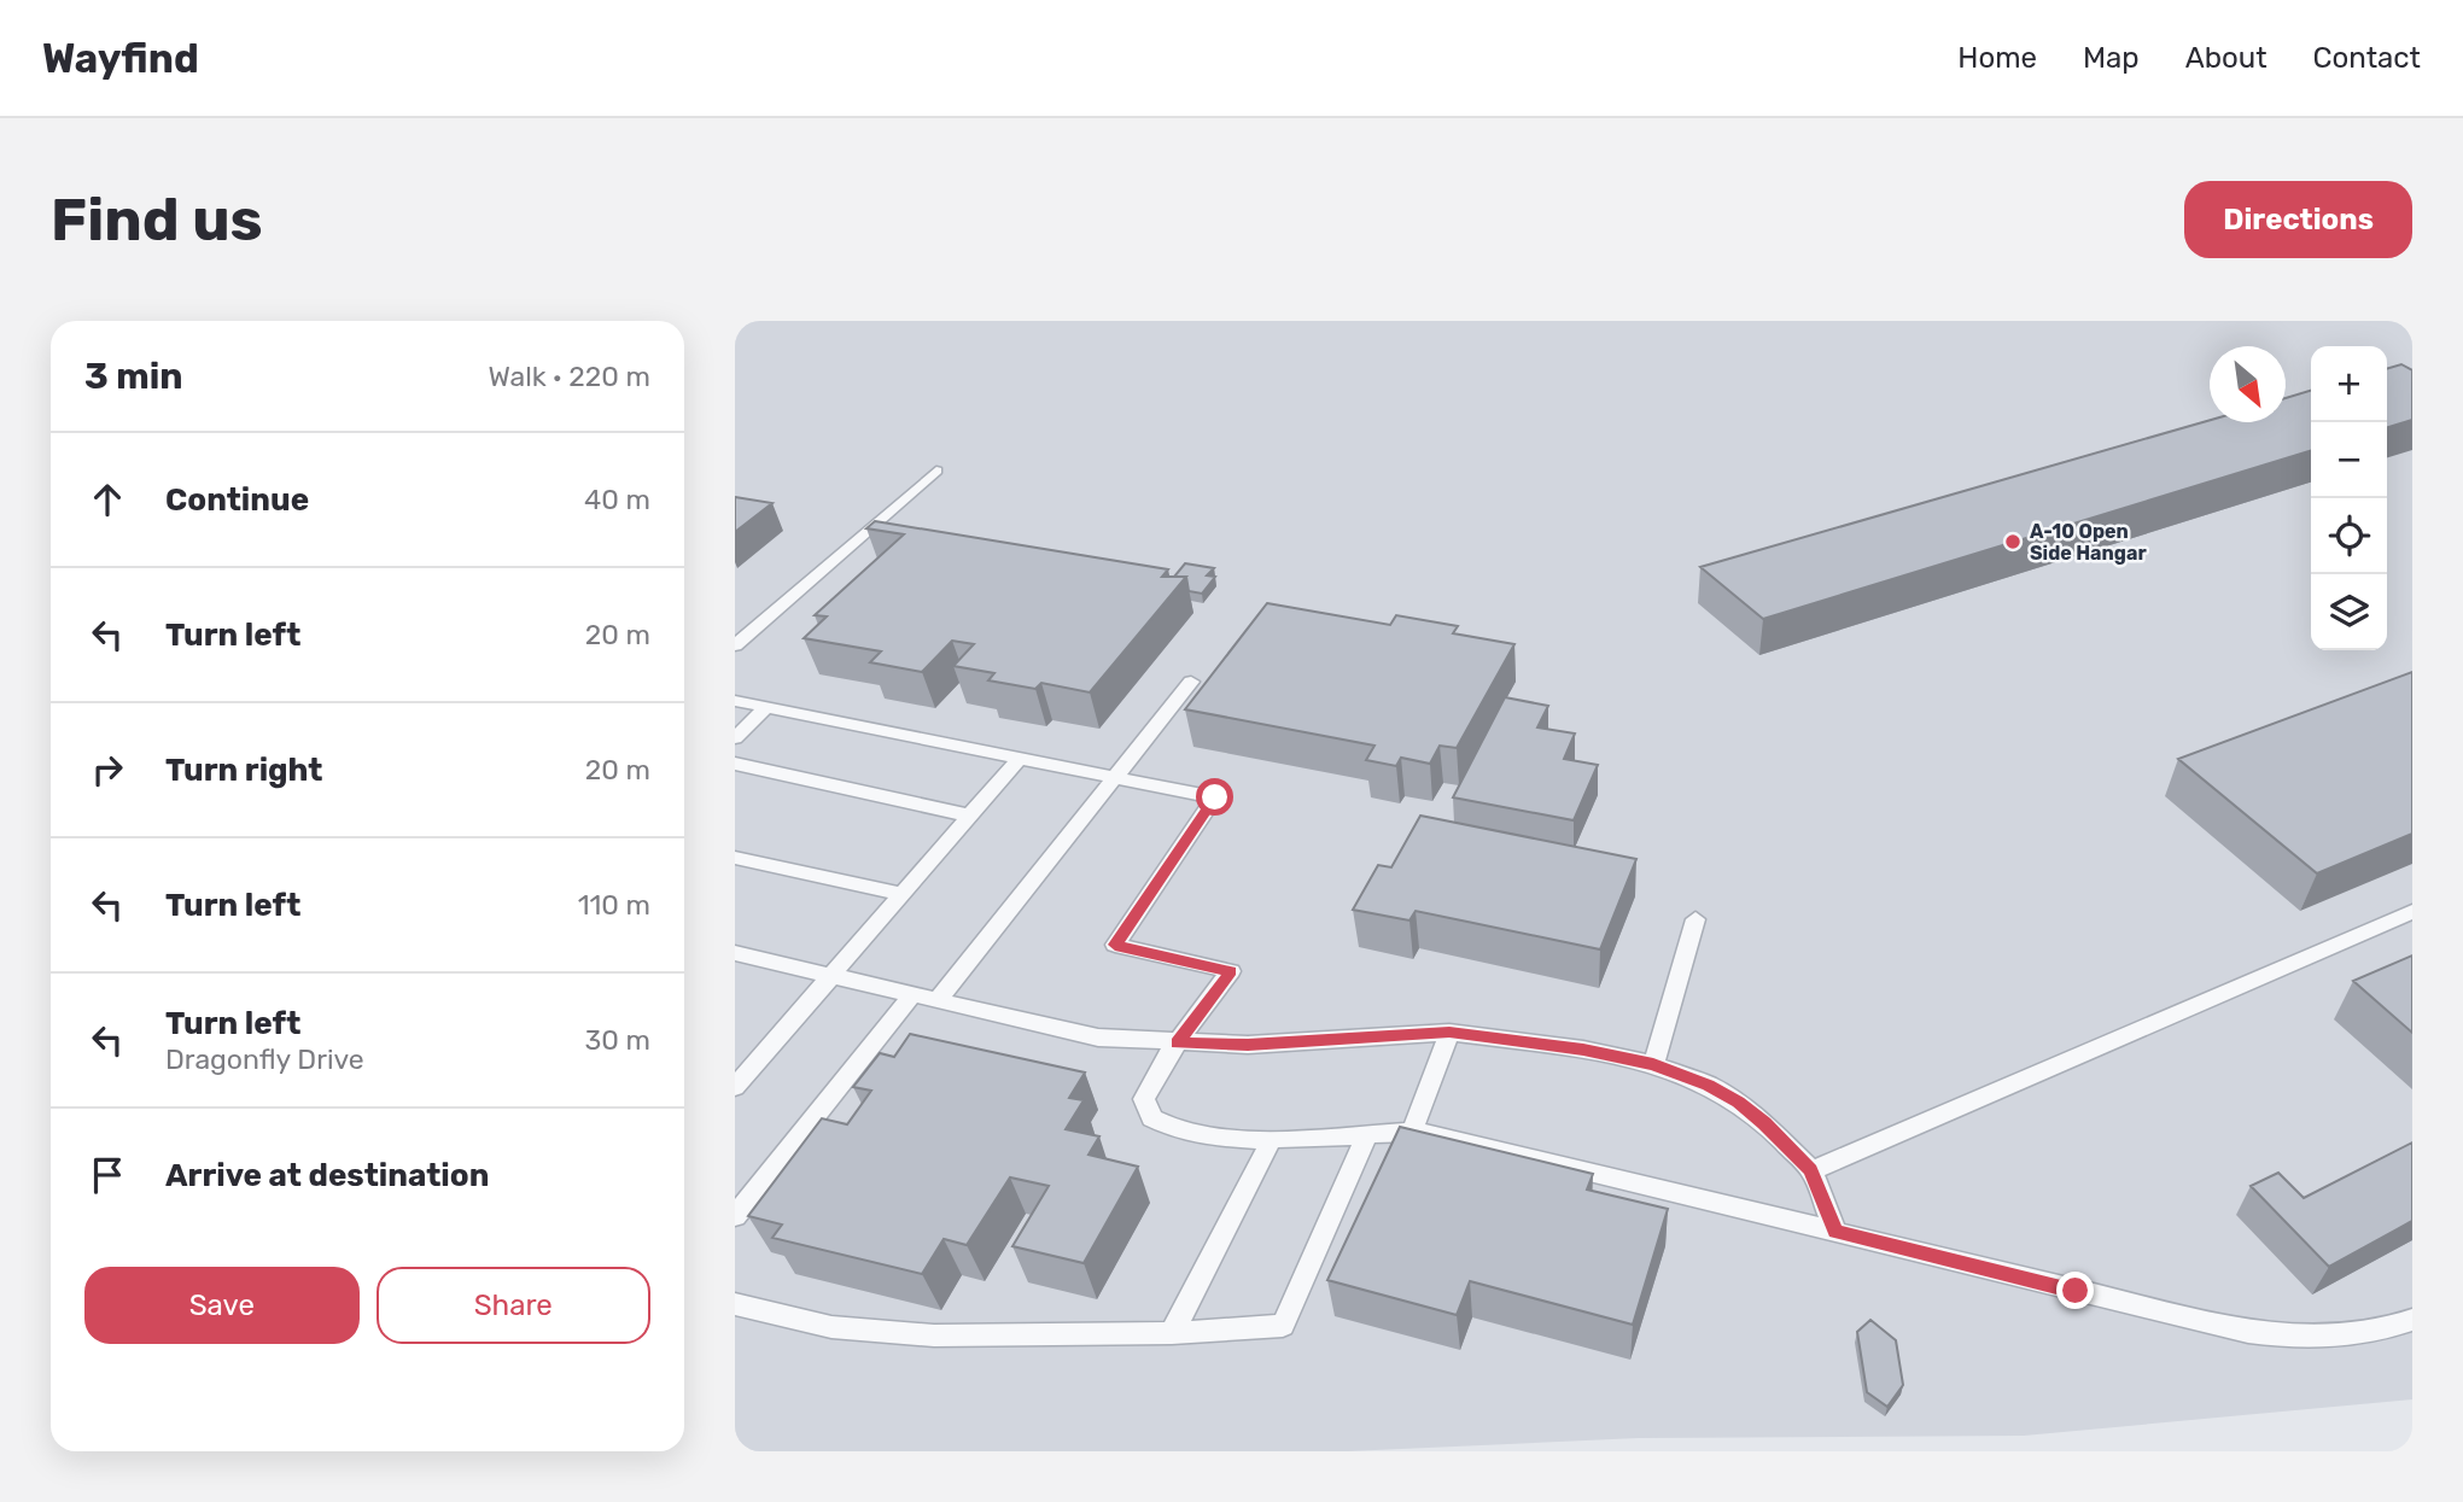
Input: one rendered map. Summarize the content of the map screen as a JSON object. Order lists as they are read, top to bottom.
{
  "places": ["A-10 Open Side Hangar"],
  "north": "bottom right",
  "page": {
    "header": "Wayfind",
    "nav": [
      "Home",
      "Map",
      "About",
      "Contact"
    ],
    "buttons": [
      "Directions",
      ["Save", "Share"]
    ],
    "title": "Find us",
    "heading": ["3 min", "Walk · 220 m"],
    "map_buttons": ["+", "−"],
    "list": [
      ["Continue", "40 m"],
      ["Turn left", "20 m"],
      ["Turn right", "20 m"],
      ["Turn left", "110 m"],
      ["Turn left", "Dragonfly Drive", "30 m"],
      "Arrive at destination"
    ]
  }
}
